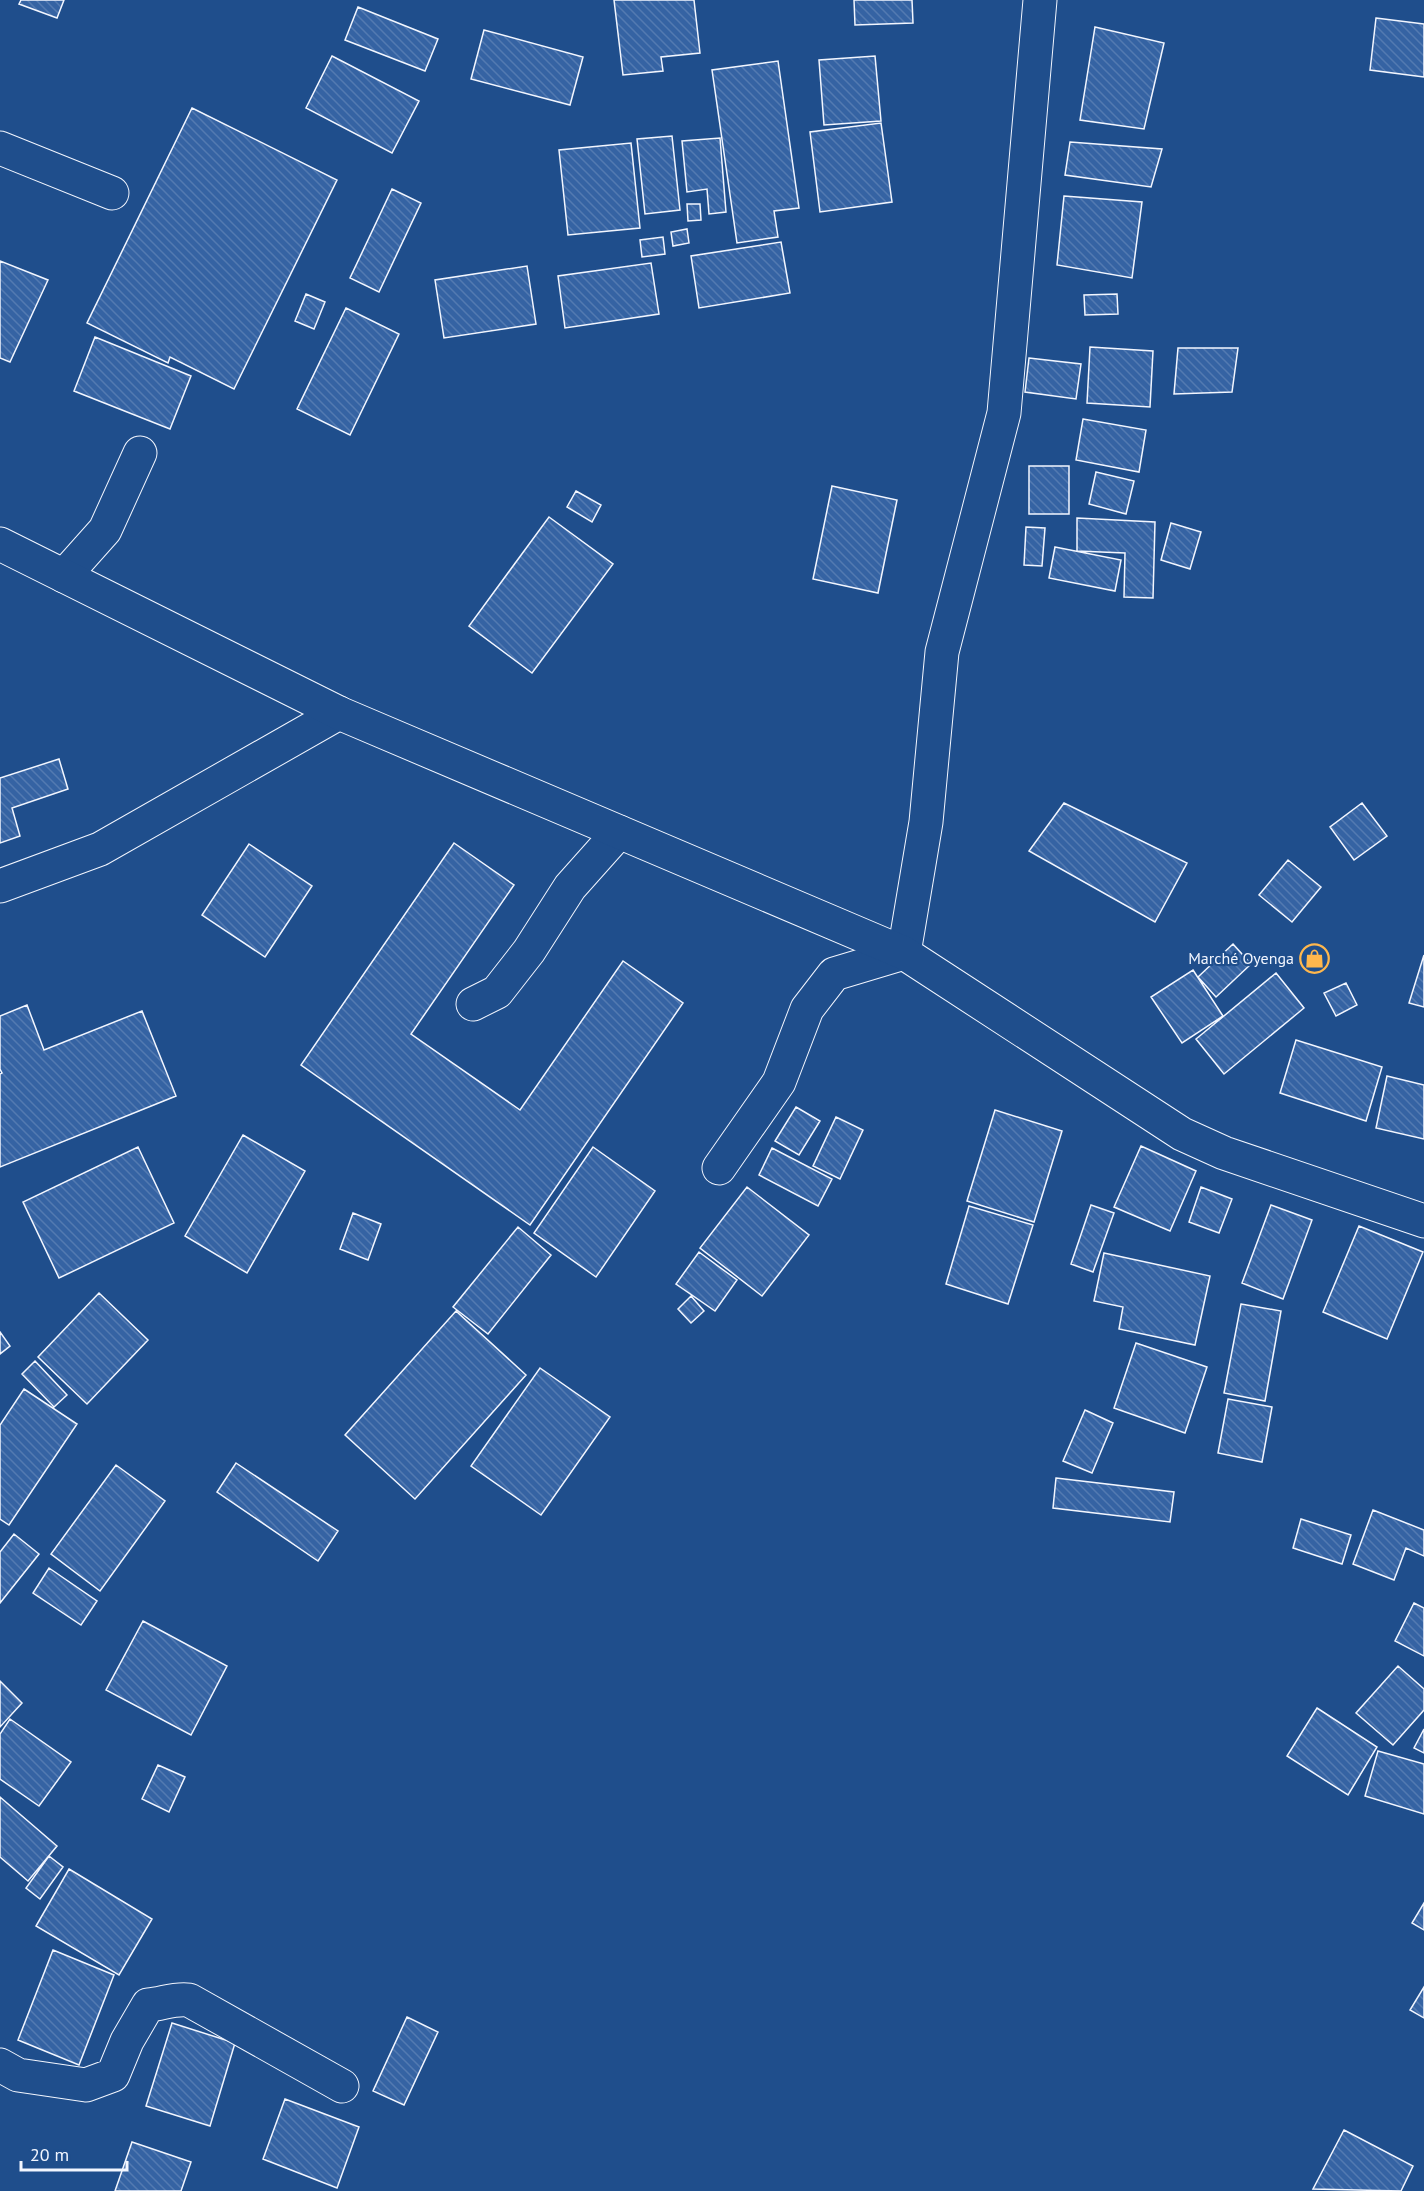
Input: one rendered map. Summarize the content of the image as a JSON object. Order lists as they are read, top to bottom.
{
  "places": {
    "shop": ["Marché Oyenga"]
  },
  "scale_bar": "20 m"
}
